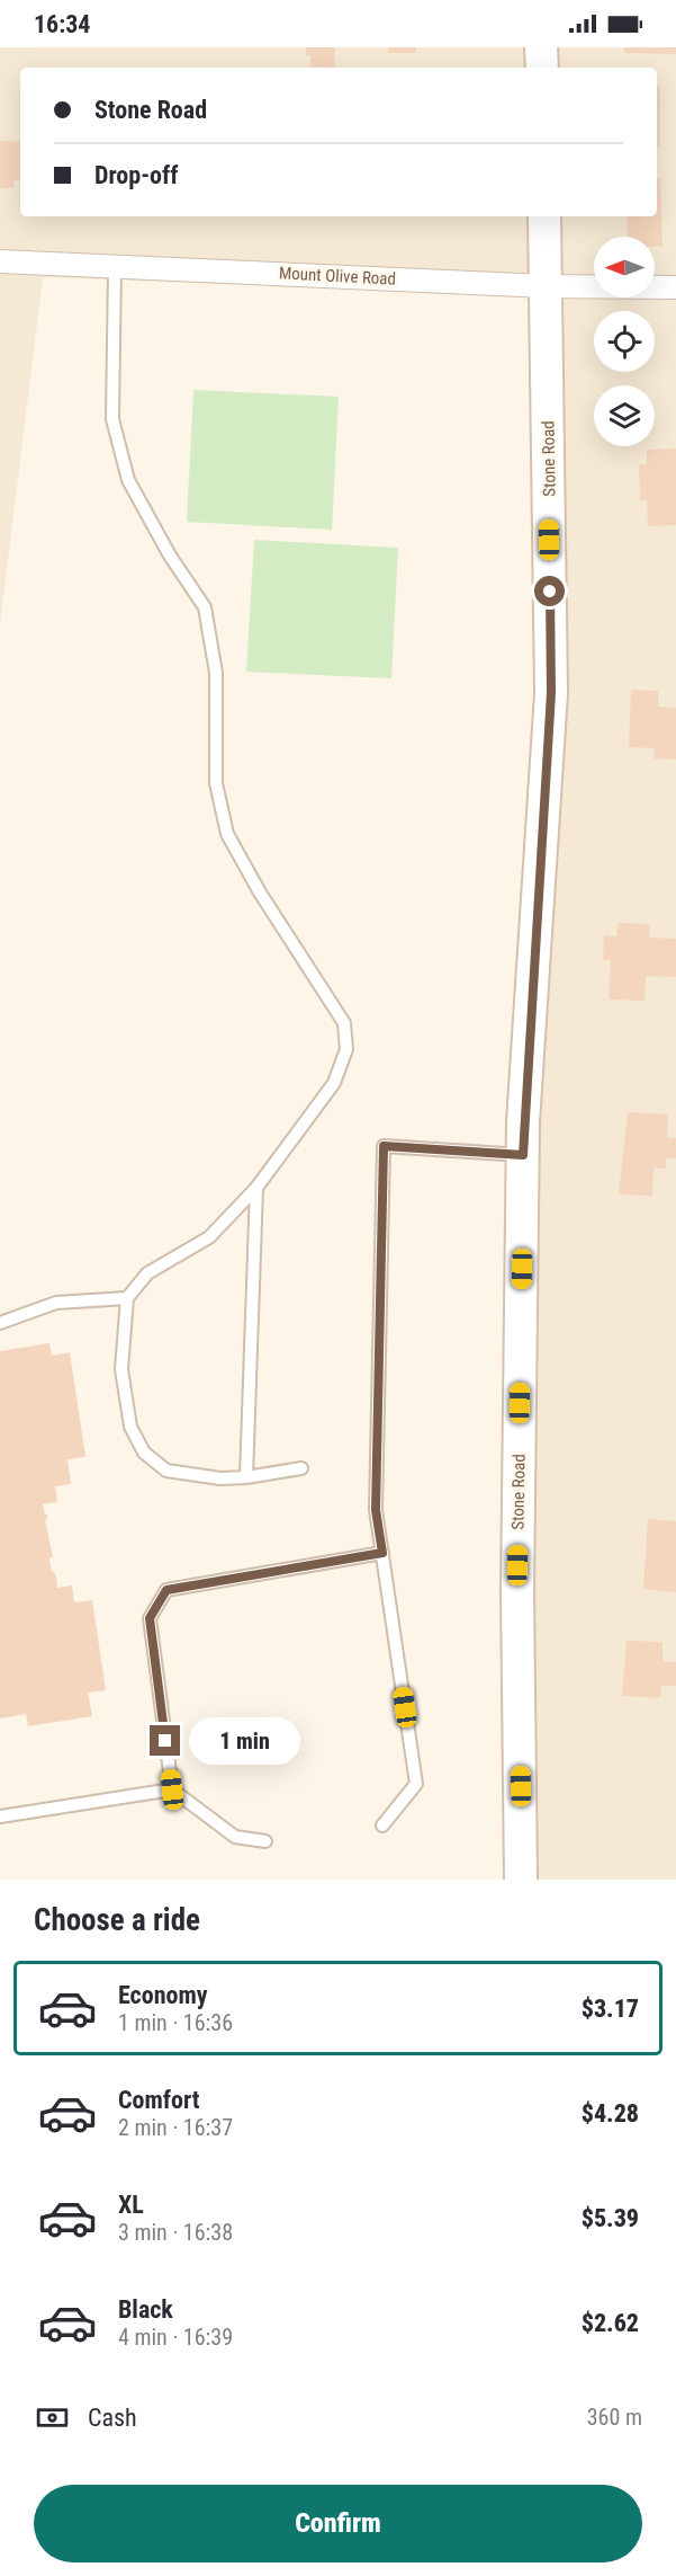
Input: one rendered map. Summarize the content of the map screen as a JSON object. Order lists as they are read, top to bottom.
{
  "streets": {
    "street": ["Mount Olive Road", "Stone Road"]
  },
  "crossings": [
    ["Mount Olive Road", "Stone Road"]
  ],
  "north": "left",
  "page": {
    "status": "16:34",
    "banner": ["Stone Road", "Drop-off"],
    "bubble": "1 min",
    "heading": "Choose a ride",
    "list": [
      {
        "name": "Economy",
        "note": "1 min · 16:36",
        "value": "$3.17"
      },
      {
        "name": "Comfort",
        "note": "2 min · 16:37",
        "value": "$4.28"
      },
      {
        "name": "XL",
        "note": "3 min · 16:38",
        "value": "$5.39"
      },
      {
        "name": "Black",
        "note": "4 min · 16:39",
        "value": "$2.62"
      }
    ],
    "pay": ["Cash", "360 m"],
    "buttons": "Confirm"
  }
}
